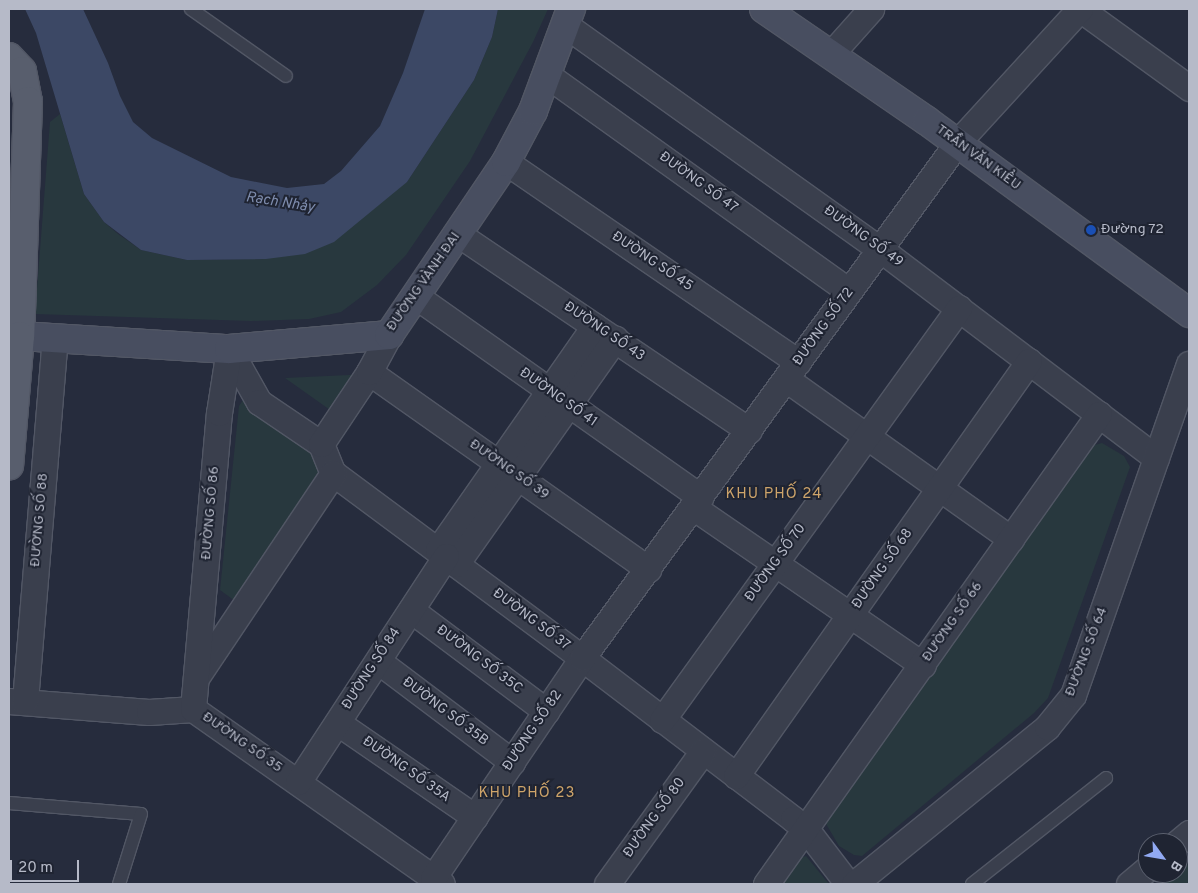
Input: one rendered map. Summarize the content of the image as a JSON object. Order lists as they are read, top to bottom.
{
  "streets": {
    "street": [
      "TRẦN VĂN KIỂU",
      "ĐƯỜNG SỐ 47",
      "ĐƯỜNG SỐ 49",
      "ĐƯỜNG SỐ 45",
      "ĐƯỜNG VÀNH ĐAI",
      "ĐƯỜNG SỐ 72",
      "ĐƯỜNG SỐ 43",
      "ĐƯỜNG SỐ 41",
      "ĐƯỜNG SỐ 39",
      "ĐƯỜNG SỐ 86",
      "ĐƯỜNG SỐ 88",
      "ĐƯỜNG SỐ 70",
      "ĐƯỜNG SỐ 68",
      "ĐƯỜNG SỐ 37",
      "ĐƯỜNG SỐ 66",
      "ĐƯỜNG SỐ 64",
      "ĐƯỜNG SỐ 35C",
      "ĐƯỜNG SỐ 84",
      "ĐƯỜNG SỐ 35B",
      "ĐƯỜNG SỐ 82",
      "ĐƯỜNG SỐ 35",
      "ĐƯỜNG SỐ 35A",
      "ĐƯỜNG SỐ 80"
    ]
  },
  "crossings": [
    ["TRẦN VĂN KIỂU", "ĐƯỜNG SỐ 72"],
    ["ĐƯỜNG SỐ 47", "ĐƯỜNG VÀNH ĐAI"],
    ["ĐƯỜNG SỐ 47", "ĐƯỜNG SỐ 72"],
    ["ĐƯỜNG SỐ 49", "ĐƯỜNG VÀNH ĐAI"],
    ["ĐƯỜNG SỐ 49", "ĐƯỜNG SỐ 72"],
    ["ĐƯỜNG SỐ 49", "ĐƯỜNG SỐ 70"],
    ["ĐƯỜNG SỐ 49", "ĐƯỜNG SỐ 68"],
    ["ĐƯỜNG SỐ 49", "ĐƯỜNG SỐ 66"],
    ["ĐƯỜNG SỐ 49", "ĐƯỜNG SỐ 64"],
    ["ĐƯỜNG SỐ 45", "ĐƯỜNG VÀNH ĐAI"],
    ["ĐƯỜNG SỐ 45", "ĐƯỜNG SỐ 72"],
    ["ĐƯỜNG SỐ 45", "ĐƯỜNG SỐ 70"],
    ["ĐƯỜNG SỐ 45", "ĐƯỜNG SỐ 68"],
    ["ĐƯỜNG SỐ 45", "ĐƯỜNG SỐ 66"],
    ["ĐƯỜNG VÀNH ĐAI", "ĐƯỜNG SỐ 43"],
    ["ĐƯỜNG VÀNH ĐAI", "ĐƯỜNG SỐ 41"],
    ["ĐƯỜNG VÀNH ĐAI", "ĐƯỜNG SỐ 86"],
    ["ĐƯỜNG VÀNH ĐAI", "ĐƯỜNG SỐ 88"],
    ["ĐƯỜNG SỐ 72", "ĐƯỜNG SỐ 43"],
    ["ĐƯỜNG SỐ 72", "ĐƯỜNG SỐ 41"],
    ["ĐƯỜNG SỐ 72", "ĐƯỜNG SỐ 39"],
    ["ĐƯỜNG SỐ 72", "ĐƯỜNG SỐ 37"],
    ["ĐƯỜNG SỐ 72", "ĐƯỜNG SỐ 82"],
    ["ĐƯỜNG SỐ 43", "ĐƯỜNG SỐ 84"],
    ["ĐƯỜNG SỐ 41", "ĐƯỜNG SỐ 84"],
    ["ĐƯỜNG SỐ 39", "ĐƯỜNG SỐ 84"],
    ["ĐƯỜNG SỐ 86", "ĐƯỜNG SỐ 37"],
    ["ĐƯỜNG SỐ 86", "ĐƯỜNG SỐ 35"],
    ["ĐƯỜNG SỐ 88", "ĐƯỜNG SỐ 35"],
    ["ĐƯỜNG SỐ 70", "ĐƯỜNG SỐ 37"],
    ["ĐƯỜNG SỐ 68", "ĐƯỜNG SỐ 37"],
    ["ĐƯỜNG SỐ 37", "ĐƯỜNG SỐ 66"],
    ["ĐƯỜNG SỐ 37", "ĐƯỜNG SỐ 84"],
    ["ĐƯỜNG SỐ 37", "ĐƯỜNG SỐ 82"],
    ["ĐƯỜNG SỐ 37", "ĐƯỜNG SỐ 80"],
    ["ĐƯỜNG SỐ 35C", "ĐƯỜNG SỐ 84"],
    ["ĐƯỜNG SỐ 35C", "ĐƯỜNG SỐ 82"],
    ["ĐƯỜNG SỐ 84", "ĐƯỜNG SỐ 35B"],
    ["ĐƯỜNG SỐ 84", "ĐƯỜNG SỐ 35"],
    ["ĐƯỜNG SỐ 84", "ĐƯỜNG SỐ 35A"],
    ["ĐƯỜNG SỐ 35B", "ĐƯỜNG SỐ 82"],
    ["ĐƯỜNG SỐ 82", "ĐƯỜNG SỐ 35"],
    ["ĐƯỜNG SỐ 82", "ĐƯỜNG SỐ 35A"]
  ],
  "districts": ["KHU PHỐ 24", "KHU PHỐ 23"],
  "water": ["Rạch Nhảy"],
  "places": ["Đường 72"],
  "scale_bar": "20 m",
  "north": "bottom right"
}
